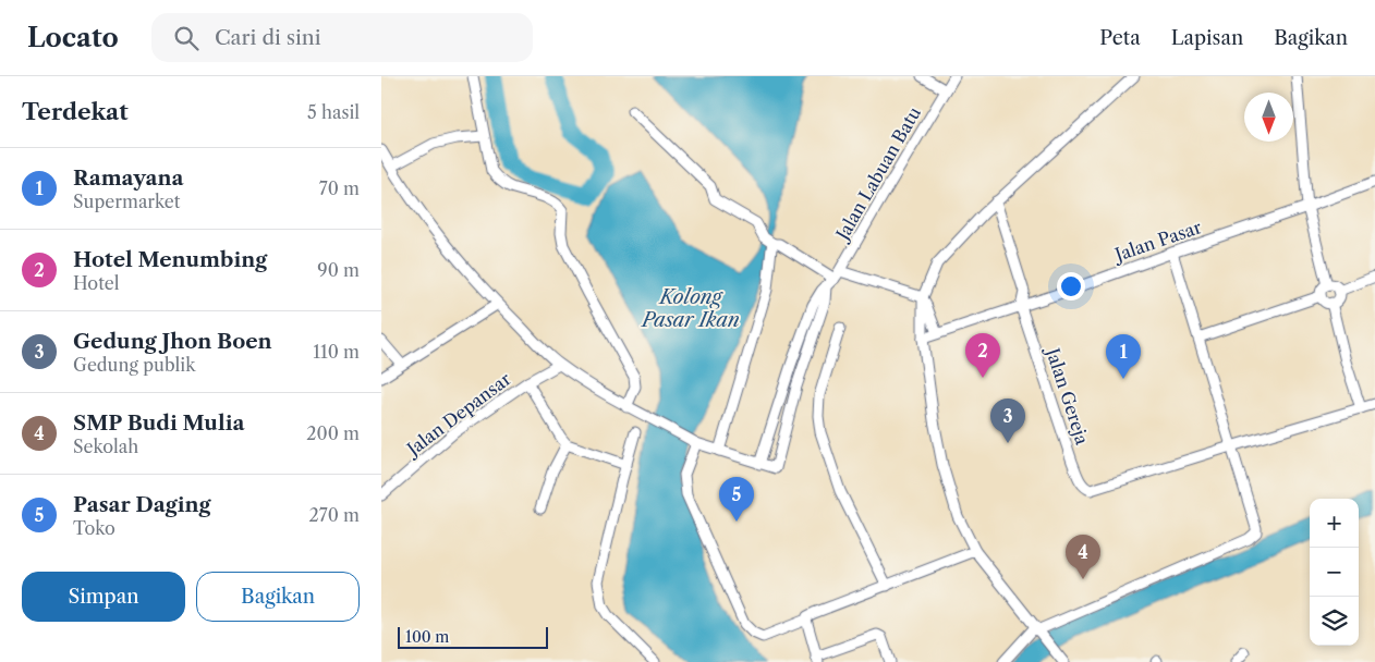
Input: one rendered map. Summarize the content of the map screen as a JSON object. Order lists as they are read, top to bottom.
{
  "streets": {
    "street": [
      "Jalan Labuan Batu",
      "Jalan Pasar",
      "Jalan Gereja",
      "Jalan Depansar"
    ]
  },
  "crossings": [
    ["Jalan Pasar", "Jalan Gereja"]
  ],
  "water": ["Kolong Pasar Ikan"],
  "scale_bar": "100 m",
  "north": "bottom",
  "page": {
    "header": "Locato",
    "search": "Cari di sini",
    "nav": ["Peta", "Lapisan", "Bagikan"],
    "heading": ["Terdekat", "5 hasil"],
    "list": [
      {
        "mark": "1",
        "name": "Ramayana",
        "note": "Supermarket",
        "value": "70 m"
      },
      {
        "mark": "2",
        "name": "Hotel Menumbing",
        "note": "Hotel",
        "value": "90 m"
      },
      {
        "mark": "3",
        "name": "Gedung Jhon Boen",
        "note": "Gedung publik",
        "value": "110 m"
      },
      {
        "mark": "4",
        "name": "SMP Budi Mulia",
        "note": "Sekolah",
        "value": "200 m"
      },
      {
        "mark": "5",
        "name": "Pasar Daging",
        "note": "Toko",
        "value": "270 m"
      }
    ],
    "pins": [
      "2",
      "1",
      "3",
      "5",
      "4"
    ],
    "map_buttons": ["+", "−"],
    "buttons": ["Simpan", "Bagikan"],
    "scale": "100 m"
  }
}
